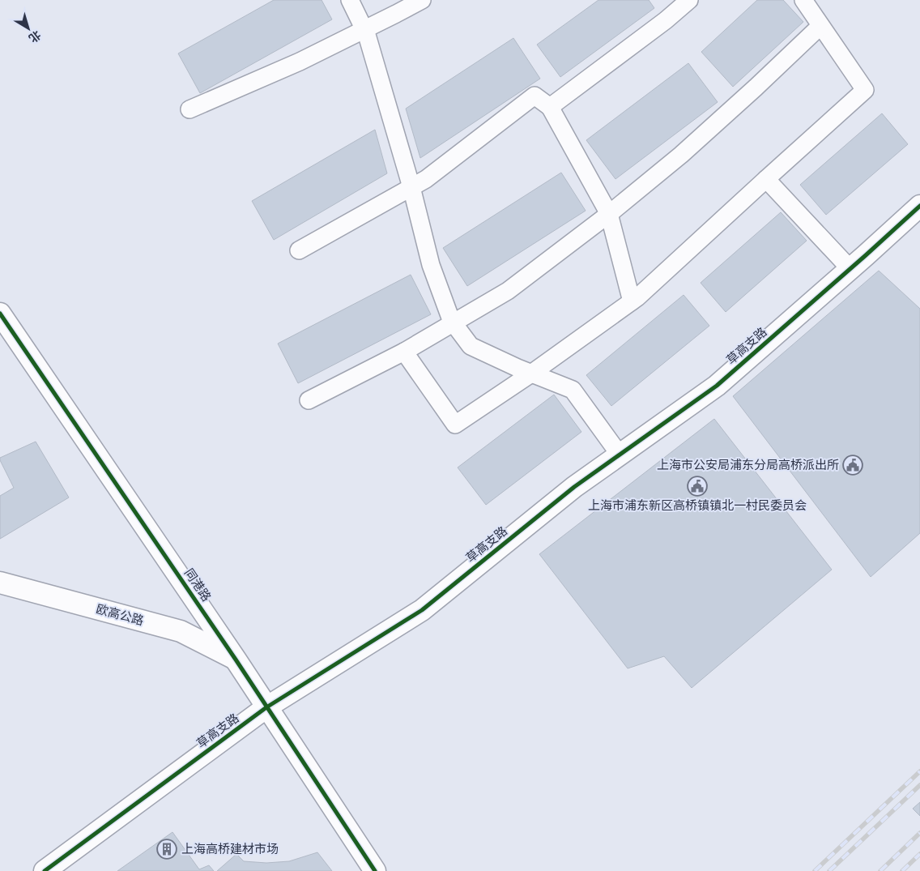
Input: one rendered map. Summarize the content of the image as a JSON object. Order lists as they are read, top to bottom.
{
  "streets": {
    "street": ["草高支路", "同港路", "欧高公路"]
  },
  "crossings": [
    ["草高支路", "同港路"],
    ["同港路", "欧高公路"]
  ],
  "places": {
    "public building": ["上海市公安局浦东分局高桥派出所", "上海市浦东新区高桥镇镇北一村民委员会"],
    "building": ["上海高桥建材市场"]
  },
  "north": "bottom right"
}
